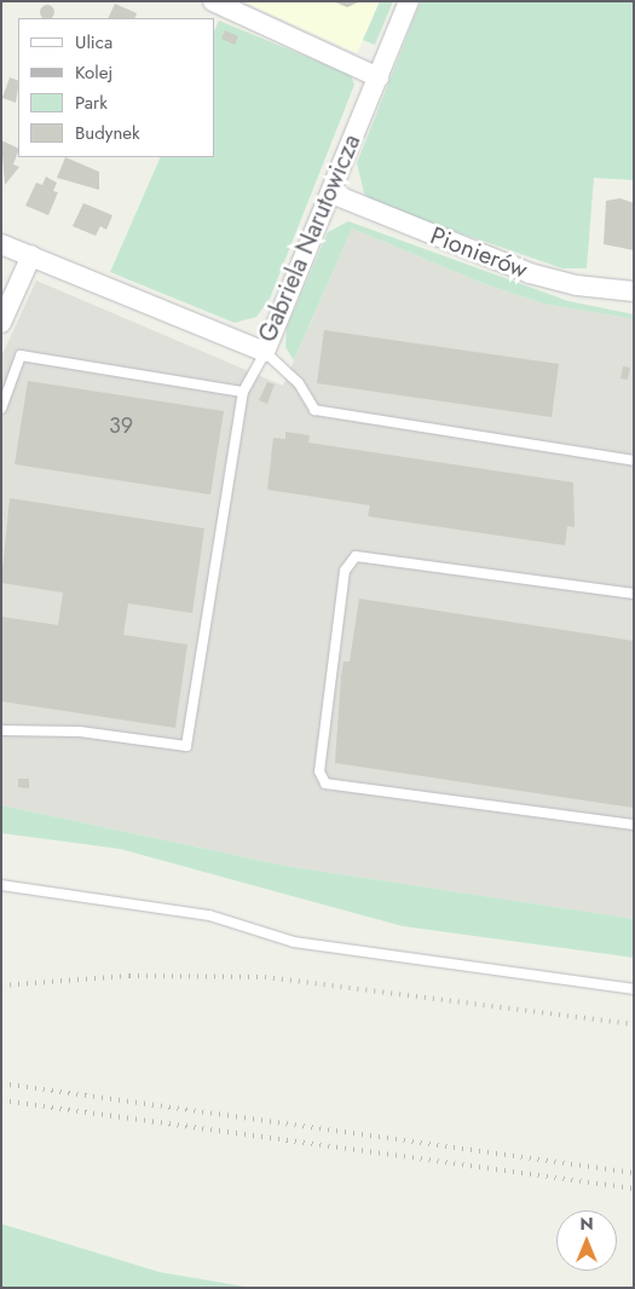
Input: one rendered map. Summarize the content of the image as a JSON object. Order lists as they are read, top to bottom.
{
  "streets": {
    "street": ["Gabriela Narutowicza", "Pionierów"]
  },
  "crossings": [
    ["Gabriela Narutowicza", "Pionierów"]
  ],
  "house_numbers": ["39"],
  "legend": [
    "Ulica",
    "Kolej",
    "Park",
    "Budynek"
  ],
  "north": "top"
}
